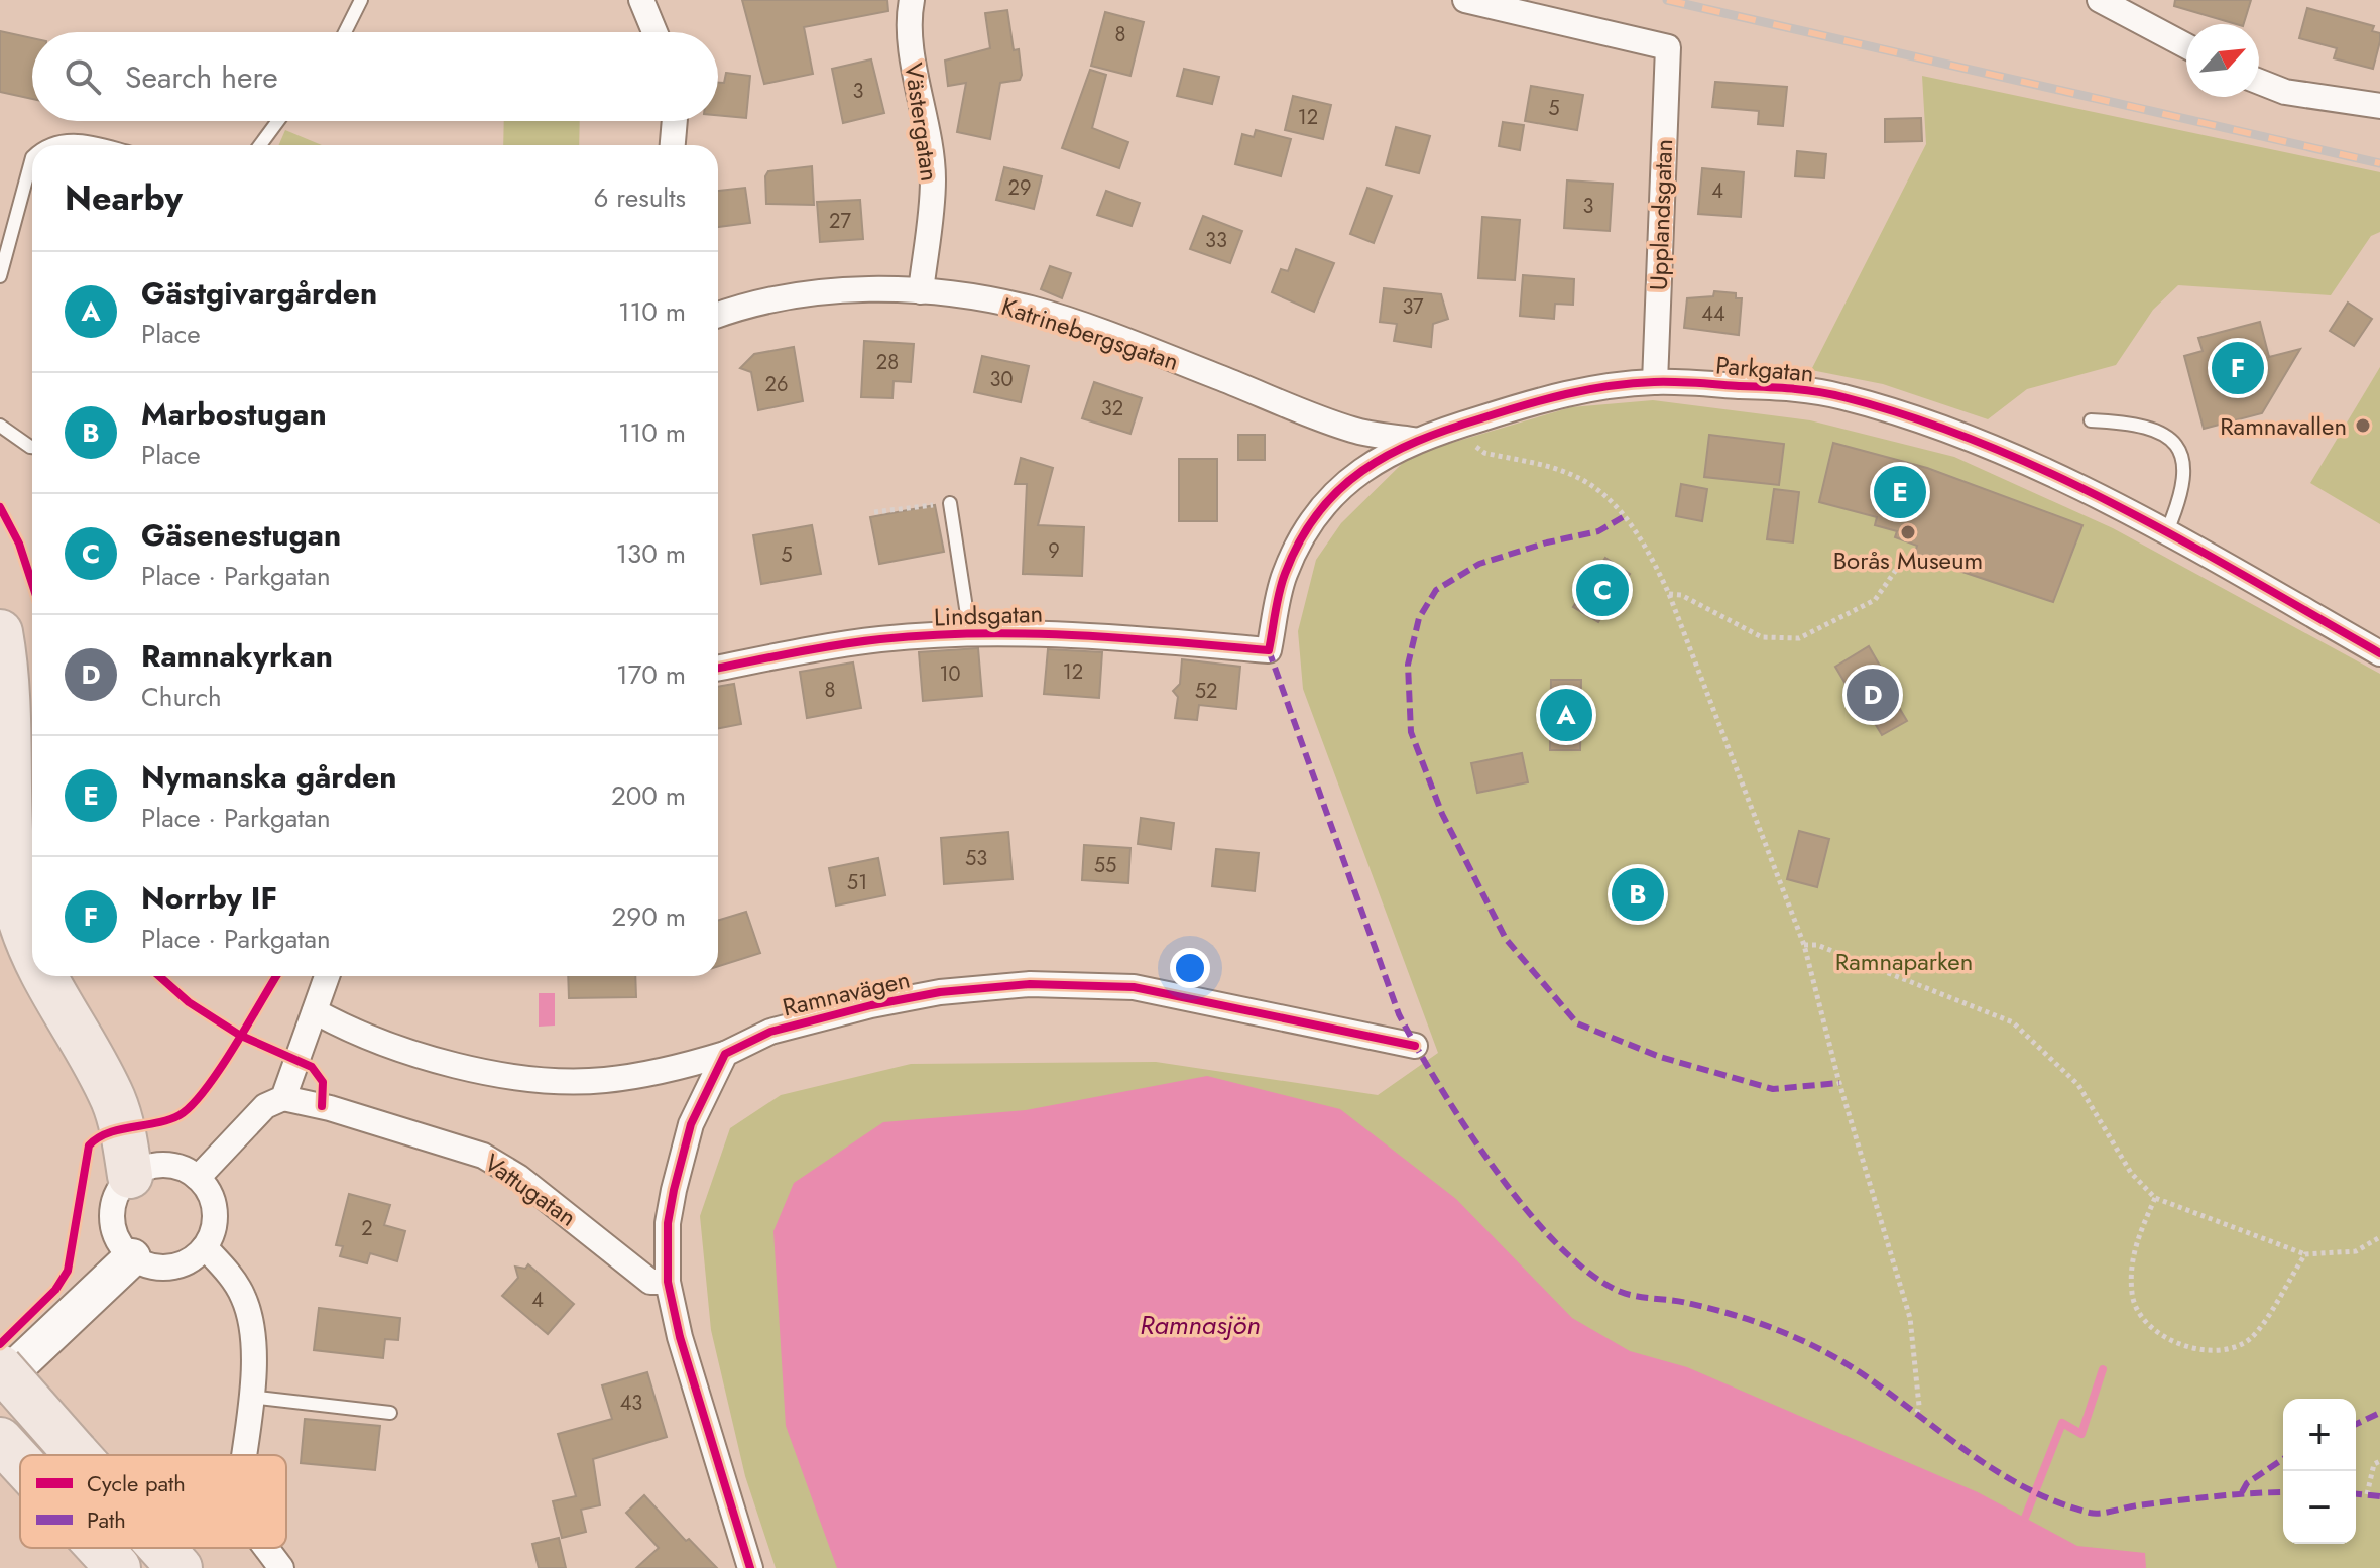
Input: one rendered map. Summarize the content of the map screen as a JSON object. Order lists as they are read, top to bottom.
{
  "streets": {
    "street": [
      "Västergatan",
      "Upplandsgatan",
      "Katrinebergsgatan",
      "Parkgatan",
      "Lindsgatan",
      "Ramnavägen",
      "Vattugatan"
    ]
  },
  "crossings": [
    ["Västergatan", "Katrinebergsgatan"],
    ["Upplandsgatan", "Parkgatan"],
    ["Katrinebergsgatan", "Parkgatan"],
    ["Parkgatan", "Lindsgatan"]
  ],
  "water": ["Ramnasjön"],
  "parks": ["Ramnaparken"],
  "places": ["Ramnavallen", "Borås Museum"],
  "house_numbers": [
    "8",
    "3",
    "5",
    "12",
    "29",
    "4",
    "3",
    "27",
    "33",
    "37",
    "44",
    "28",
    "30",
    "26",
    "32",
    "9",
    "5",
    "12",
    "10",
    "8",
    "52",
    "53",
    "55",
    "51",
    "2",
    "4",
    "43"
  ],
  "legend": ["Cycle path", "Path"],
  "north": "top right",
  "page": {
    "search": "Search here",
    "heading": ["Nearby", "6 results"],
    "list": [
      {
        "mark": "A",
        "name": "Gästgivargården",
        "note": "Place",
        "value": "110 m"
      },
      {
        "mark": "B",
        "name": "Marbostugan",
        "note": "Place",
        "value": "110 m"
      },
      {
        "mark": "C",
        "name": "Gäsenestugan",
        "note": "Place · Parkgatan",
        "value": "130 m"
      },
      {
        "mark": "D",
        "name": "Ramnakyrkan",
        "note": "Church",
        "value": "170 m"
      },
      {
        "mark": "E",
        "name": "Nymanska gården",
        "note": "Place · Parkgatan",
        "value": "200 m"
      },
      {
        "mark": "F",
        "name": "Norrby IF",
        "note": "Place · Parkgatan",
        "value": "290 m"
      }
    ],
    "pins": [
      "F",
      "E",
      "C",
      "D",
      "A",
      "B"
    ],
    "map_buttons": ["+", "−"]
  }
}
